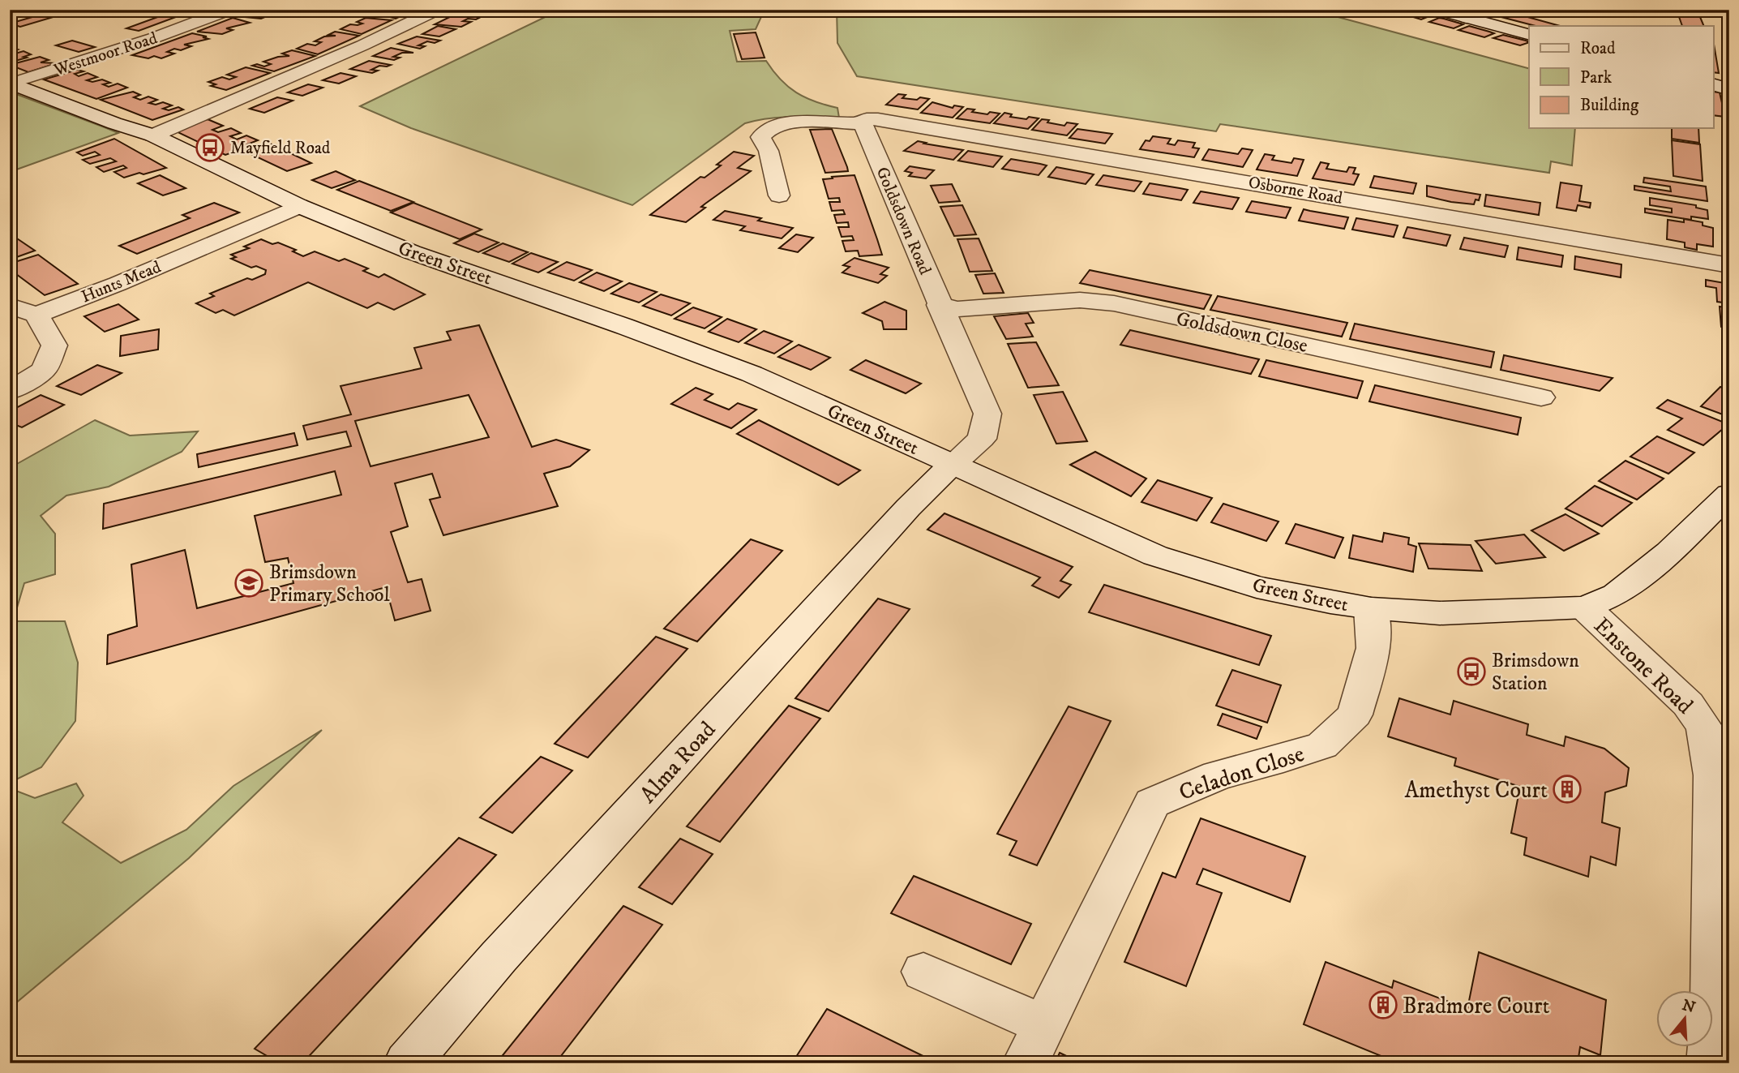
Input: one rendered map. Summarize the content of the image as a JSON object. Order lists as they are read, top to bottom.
{
  "streets": {
    "street": [
      "Westmoor Road",
      "Osborne Road",
      "Goldsdown Road",
      "Green Street",
      "Hunts Mead",
      "Goldsdown Close",
      "Enstone Road",
      "Alma Road",
      "Celadon Close"
    ]
  },
  "crossings": [
    ["Westmoor Road", "Green Street"],
    ["Osborne Road", "Goldsdown Road"],
    ["Goldsdown Road", "Green Street"],
    ["Goldsdown Road", "Goldsdown Close"],
    ["Goldsdown Road", "Alma Road"],
    ["Green Street", "Hunts Mead"],
    ["Green Street", "Enstone Road"],
    ["Green Street", "Alma Road"],
    ["Green Street", "Celadon Close"]
  ],
  "places": {
    "bus stop": ["Mayfield Road", "Brimsdown Station"],
    "school or university": ["Brimsdown Primary School"],
    "building": ["Amethyst Court", "Bradmore Court"]
  },
  "legend": ["Road", "Park", "Building"],
  "north": "top"
}
